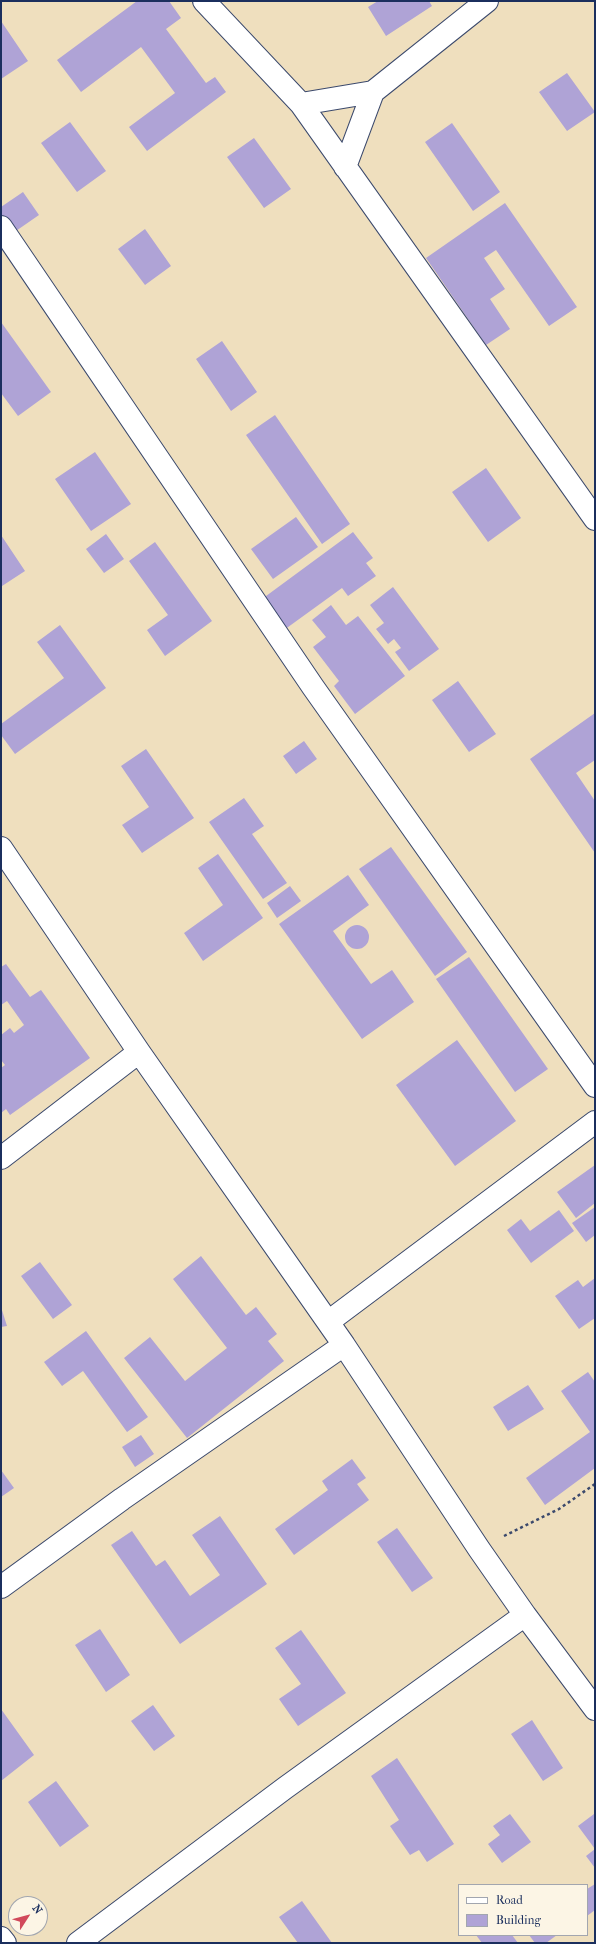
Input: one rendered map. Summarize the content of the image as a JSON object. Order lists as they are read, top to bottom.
{
  "legend": ["Road", "Building"],
  "north": "top right"
}
